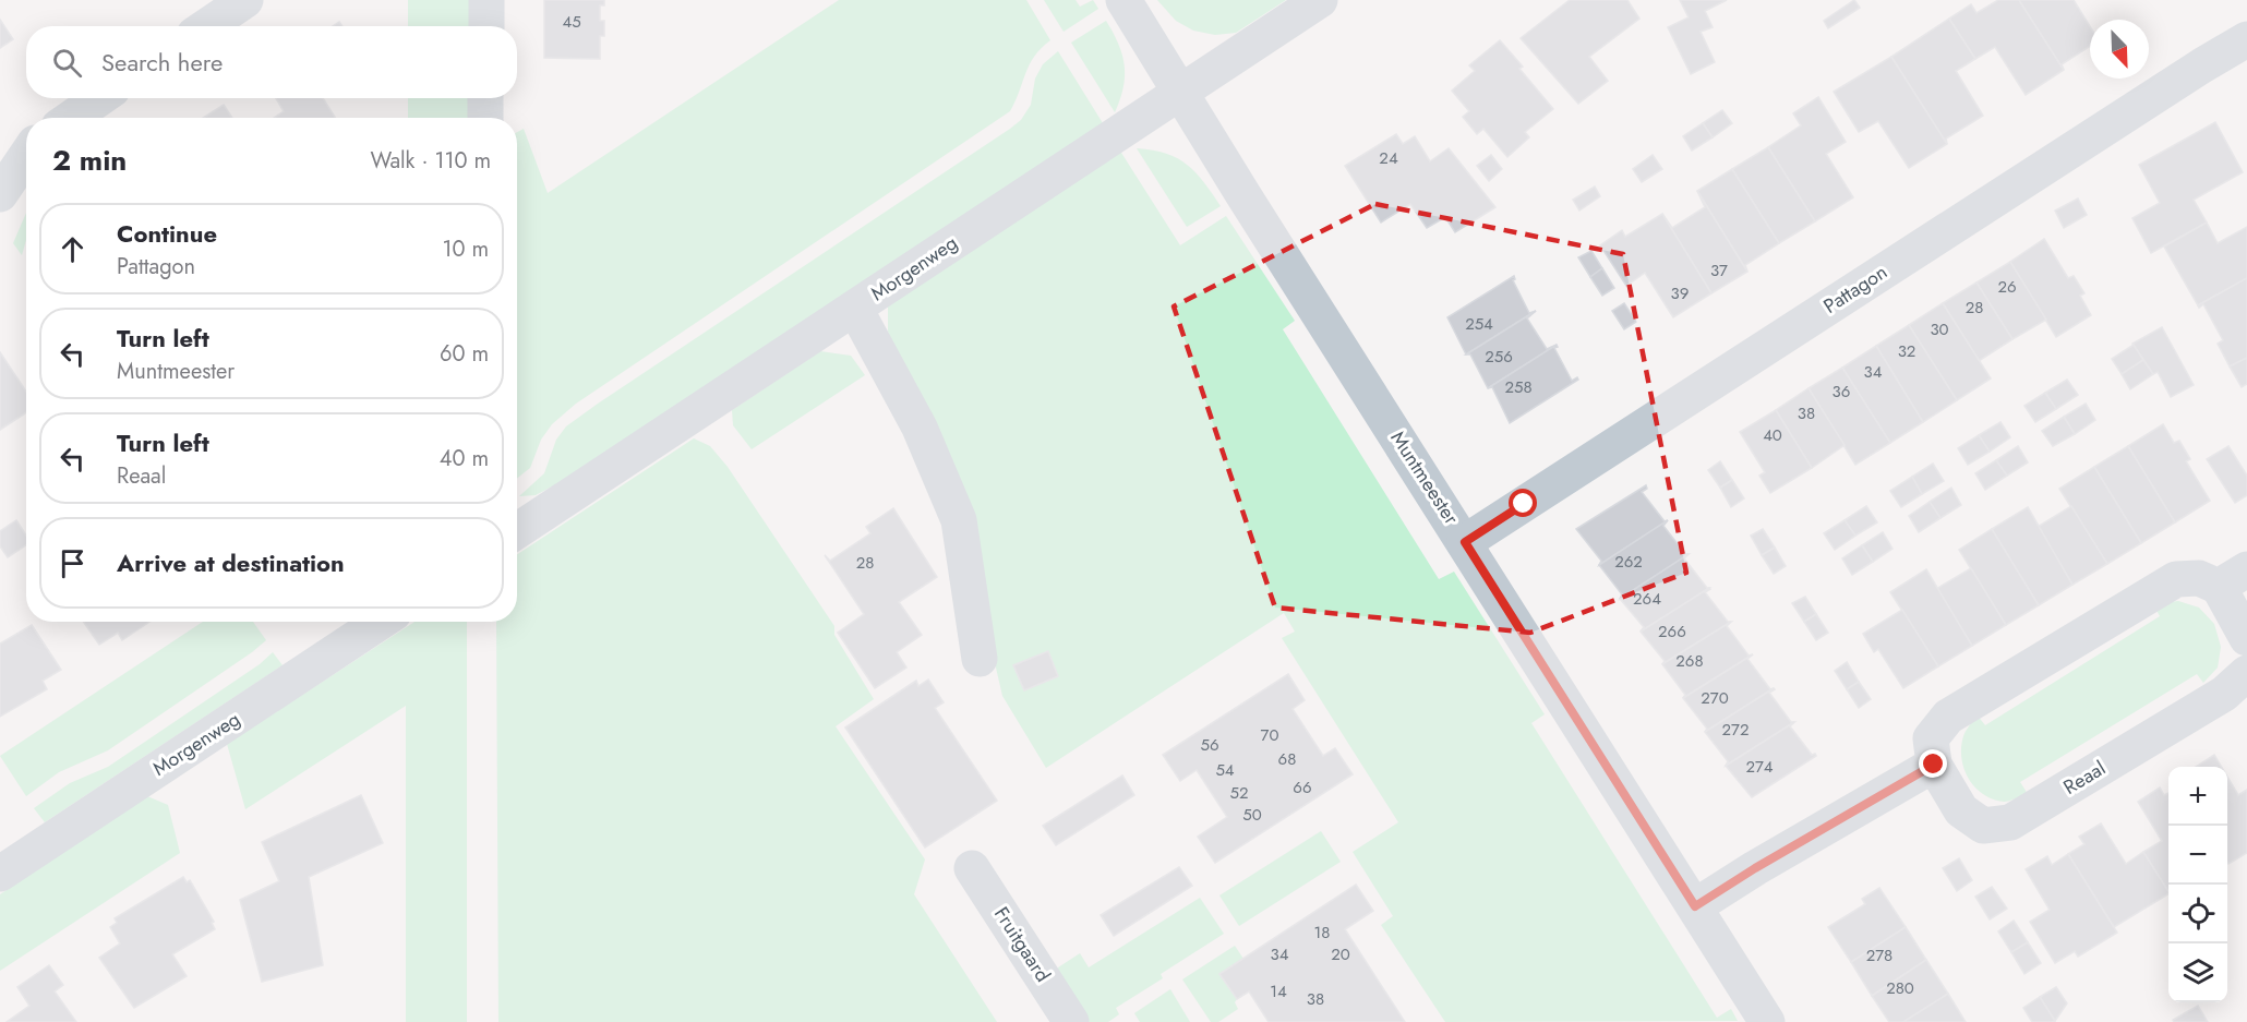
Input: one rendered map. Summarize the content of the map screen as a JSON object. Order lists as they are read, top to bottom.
{
  "streets": {
    "street": [
      "Morgenweg",
      "Pattagon",
      "Muntmeester",
      "Reaal",
      "Fruitgaard"
    ]
  },
  "crossings": [
    ["Morgenweg", "Muntmeester"],
    ["Pattagon", "Muntmeester"]
  ],
  "house_numbers": [
    "45",
    "24",
    "37",
    "26",
    "39",
    "28",
    "254",
    "30",
    "32",
    "256",
    "34",
    "258",
    "36",
    "38",
    "40",
    "262",
    "28",
    "264",
    "266",
    "268",
    "270",
    "272",
    "70",
    "56",
    "68",
    "274",
    "54",
    "66",
    "52",
    "50",
    "18",
    "34",
    "20",
    "278",
    "280",
    "14",
    "38"
  ],
  "north": "bottom right",
  "page": {
    "search": "Search here",
    "heading": ["2 min", "Walk · 110 m"],
    "list": [
      ["Continue", "Pattagon", "10 m"],
      ["Turn left", "Muntmeester", "60 m"],
      ["Turn left", "Reaal", "40 m"],
      "Arrive at destination"
    ],
    "map_buttons": ["+", "−"]
  }
}
